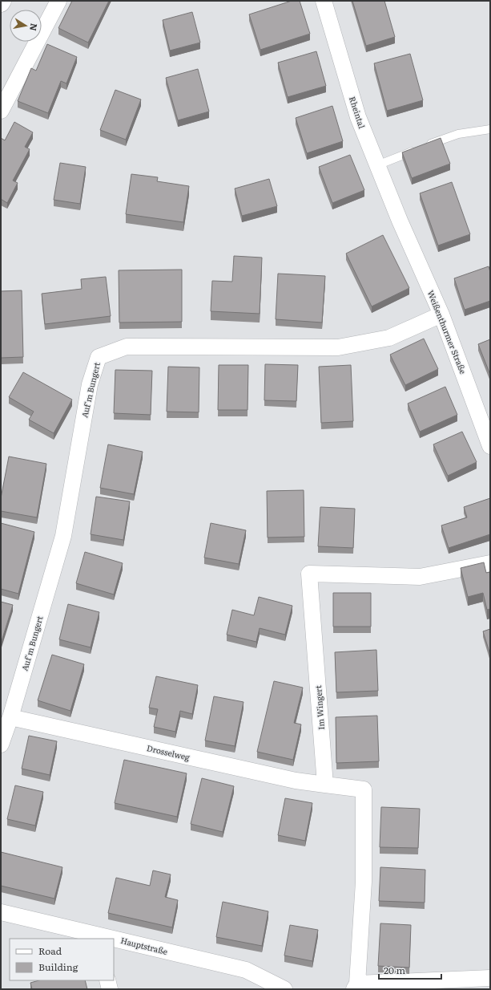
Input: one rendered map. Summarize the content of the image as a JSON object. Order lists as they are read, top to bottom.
{
  "streets": {
    "street": [
      "Rheintal",
      "Weißenthurmer Straße",
      "Auf'm Bungert",
      "Im Wingert",
      "Drosselweg",
      "Hauptstraße"
    ]
  },
  "crossings": [
    ["Rheintal", "Weißenthurmer Straße"],
    ["Weißenthurmer Straße", "Auf'm Bungert"],
    ["Auf'm Bungert", "Drosselweg"],
    ["Im Wingert", "Drosselweg"]
  ],
  "legend": ["Road", "Building"],
  "scale_bar": "20 m",
  "north": "right"
}
